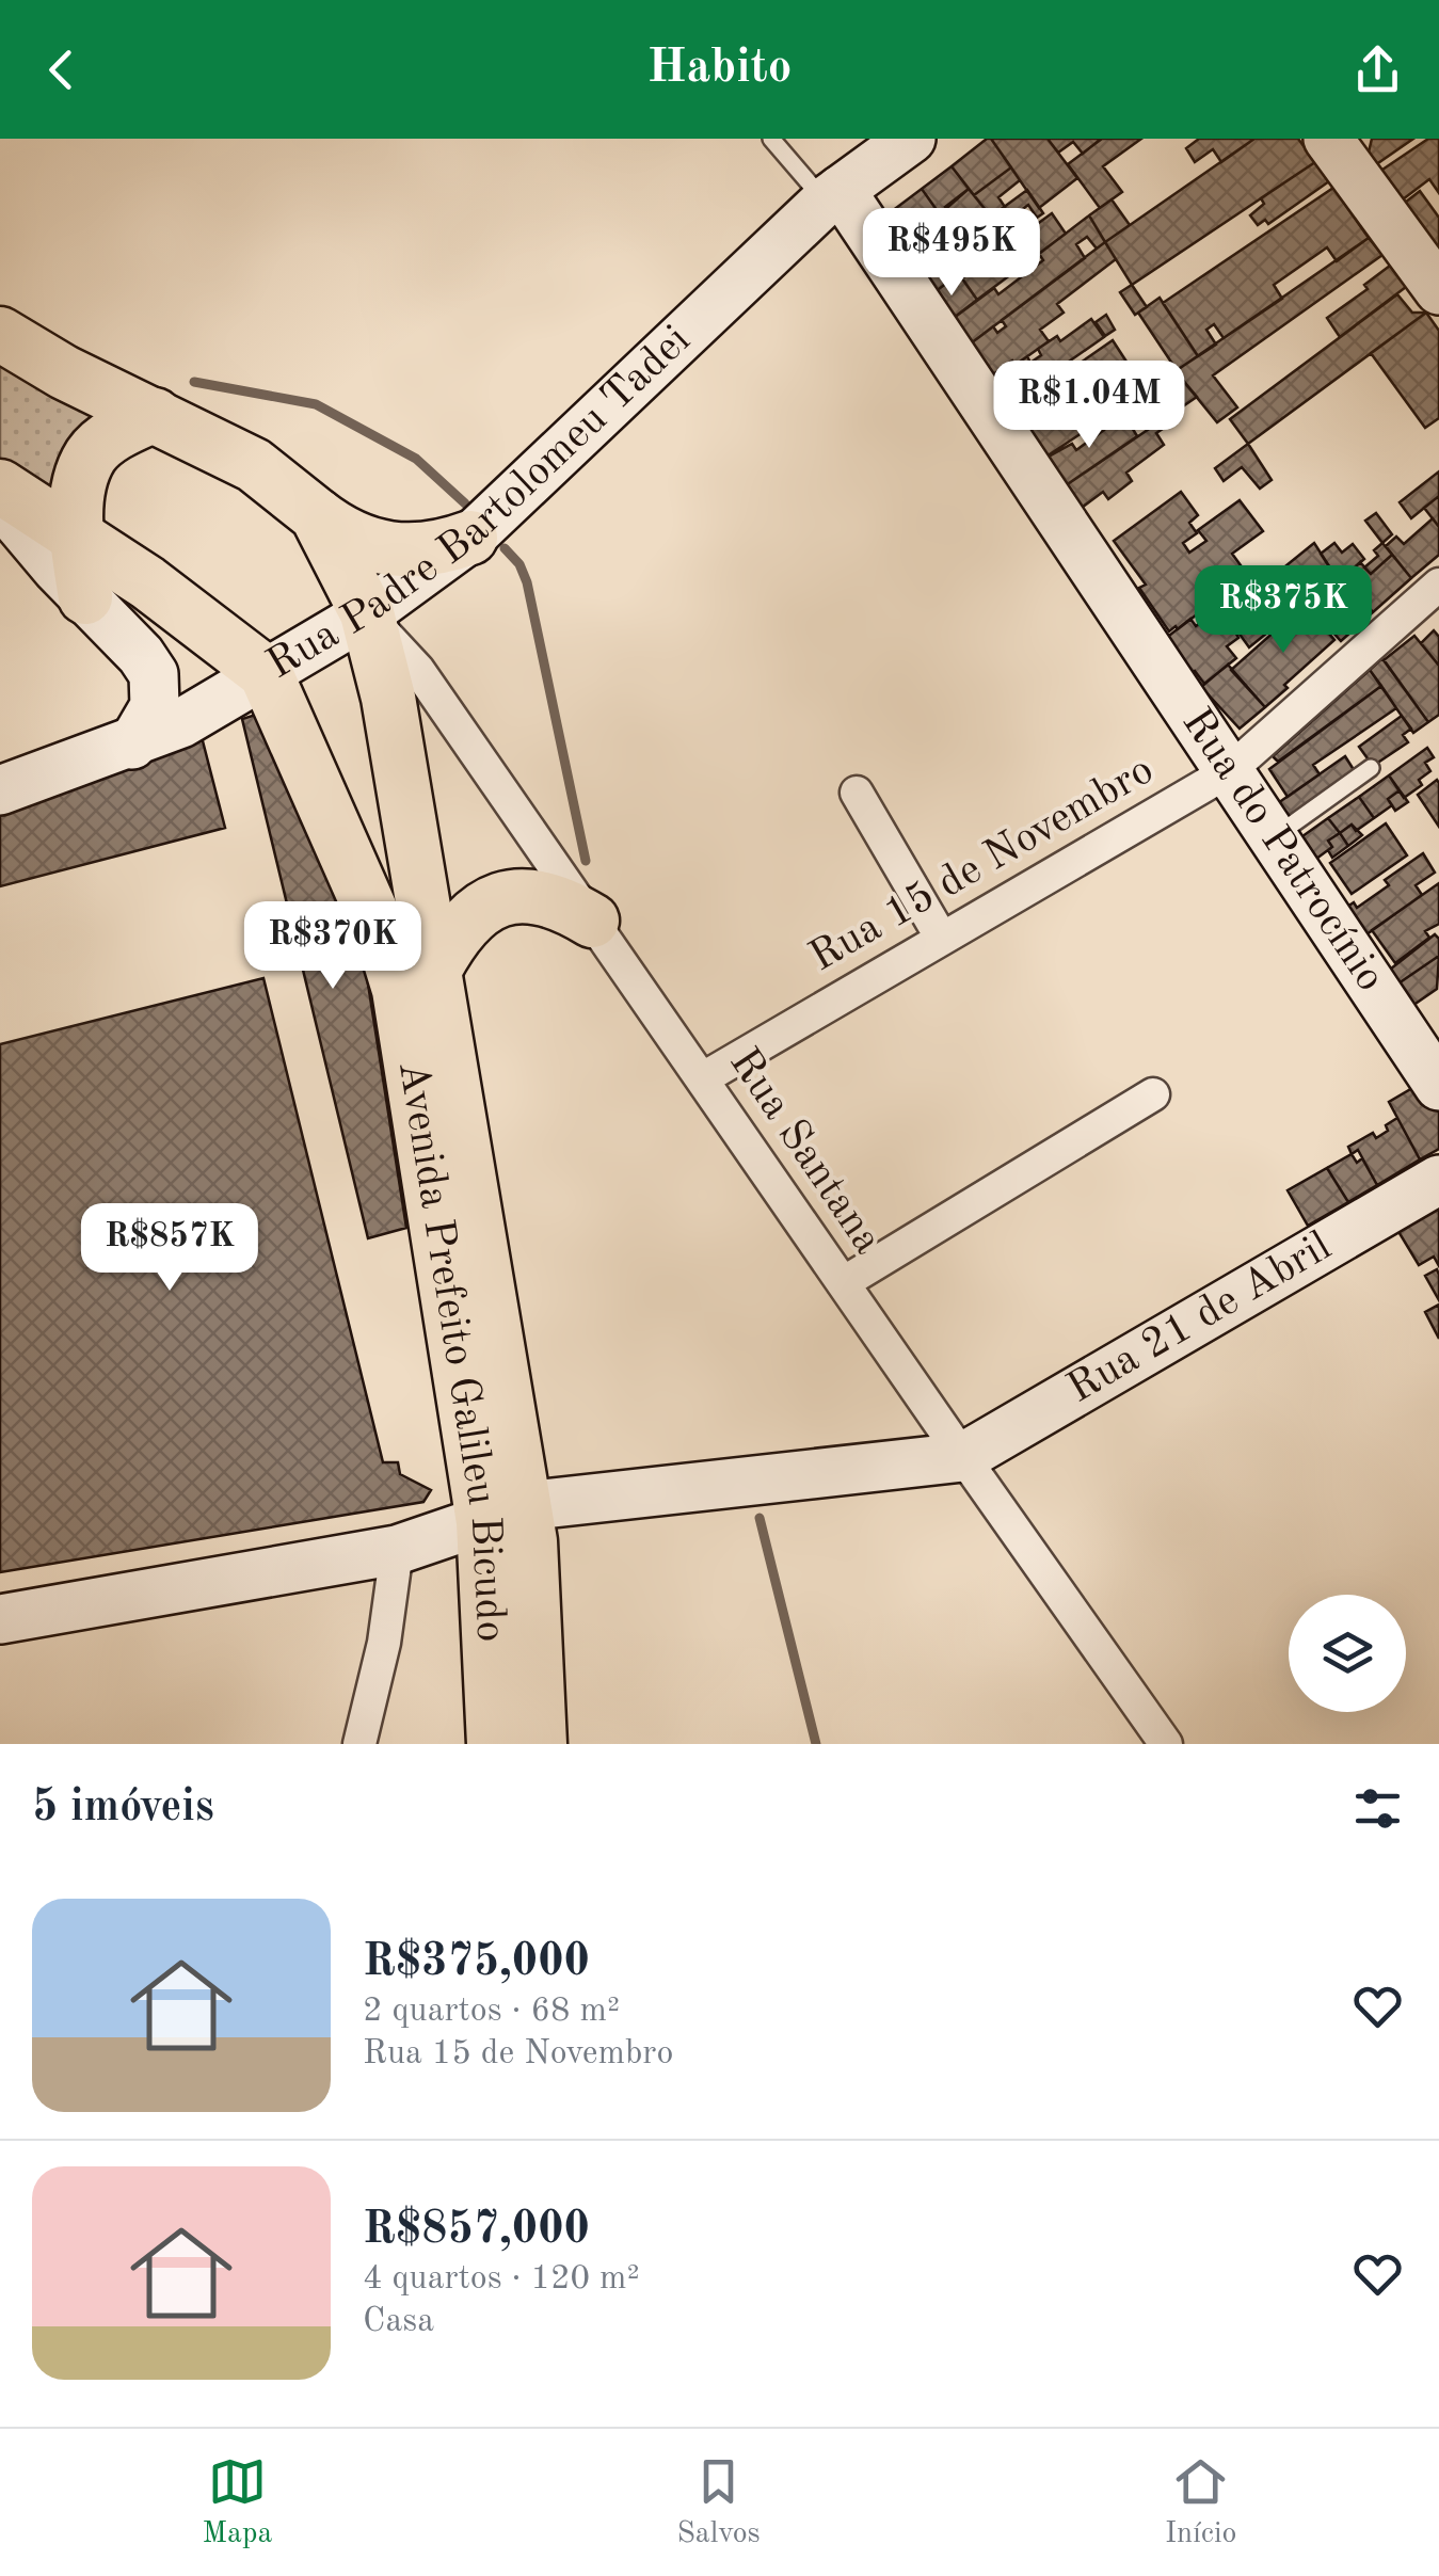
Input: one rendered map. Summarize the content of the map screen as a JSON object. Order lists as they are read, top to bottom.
{
  "streets": {
    "main road": ["Avenida Prefeito Galileu Bicudo"],
    "street": [
      "Rua Padre Bartolomeu Tadei",
      "Rua do Patrocínio",
      "Rua 15 de Novembro",
      "Rua Santana",
      "Rua 21 de Abril"
    ]
  },
  "crossings": [
    ["Rua Padre Bartolomeu Tadei", "Rua do Patrocínio"],
    ["Rua Padre Bartolomeu Tadei", "Rua Santana"],
    ["Rua Padre Bartolomeu Tadei", "Avenida Prefeito Galileu Bicudo"],
    ["Rua do Patrocínio", "Rua 15 de Novembro"],
    ["Rua 15 de Novembro", "Rua Santana"],
    ["Rua Santana", "Rua 21 de Abril"],
    ["Rua Santana", "Avenida Prefeito Galileu Bicudo"]
  ],
  "page": {
    "header": "Habito",
    "price": [
      "R$495K",
      "R$1.04M",
      "R$375K",
      "R$370K",
      "R$857K"
    ],
    "heading": "5 imóveis",
    "list": [
      {
        "name": "R$375,000",
        "note": "2 quartos · 68 m² · Rua 15 de Novembro"
      },
      {
        "name": "R$857,000",
        "note": "4 quartos · 120 m² · Casa"
      }
    ],
    "tabs": ["Mapa", "Salvos", "Início"]
  }
}
